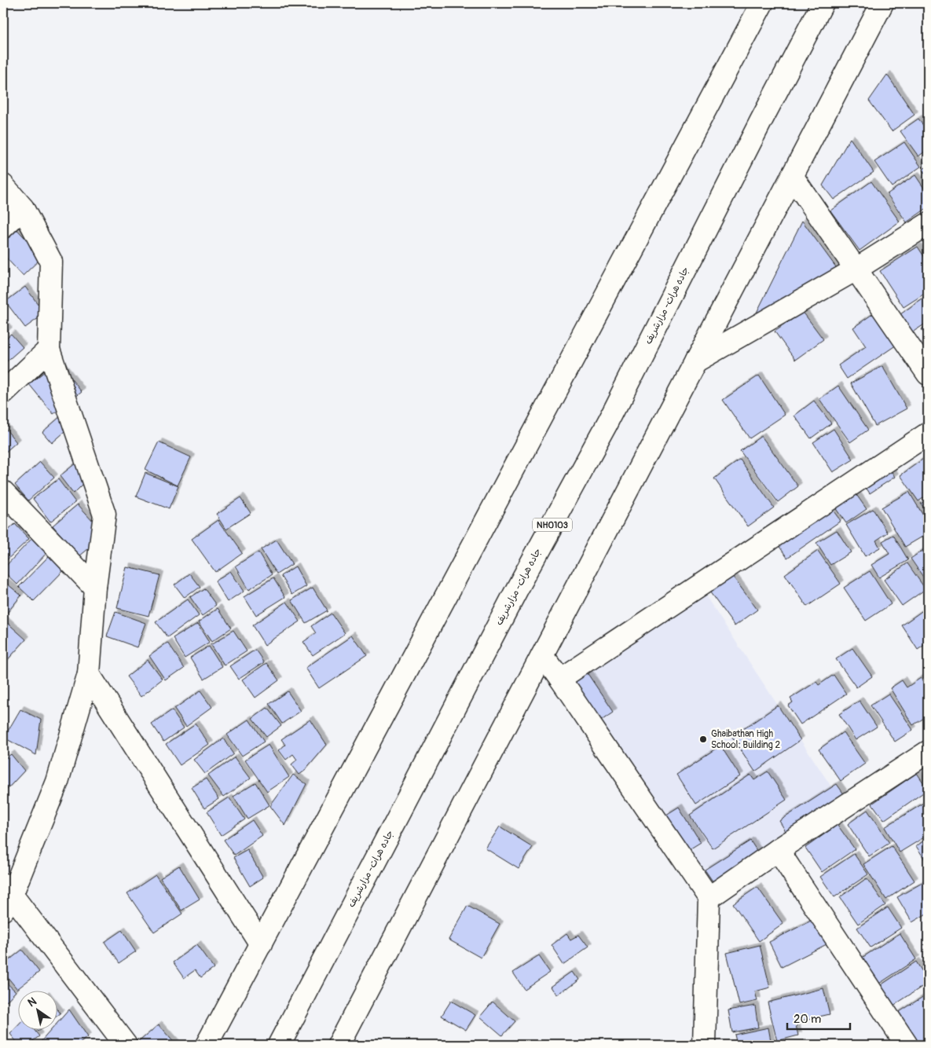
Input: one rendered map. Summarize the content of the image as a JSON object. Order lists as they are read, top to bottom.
{
  "streets": {
    "main road": ["جاده هرات- مزارشریف", "NH0103"]
  },
  "places": ["Ghaibathan High School: Building 2"],
  "scale_bar": "20 m",
  "north": "top left"
}
